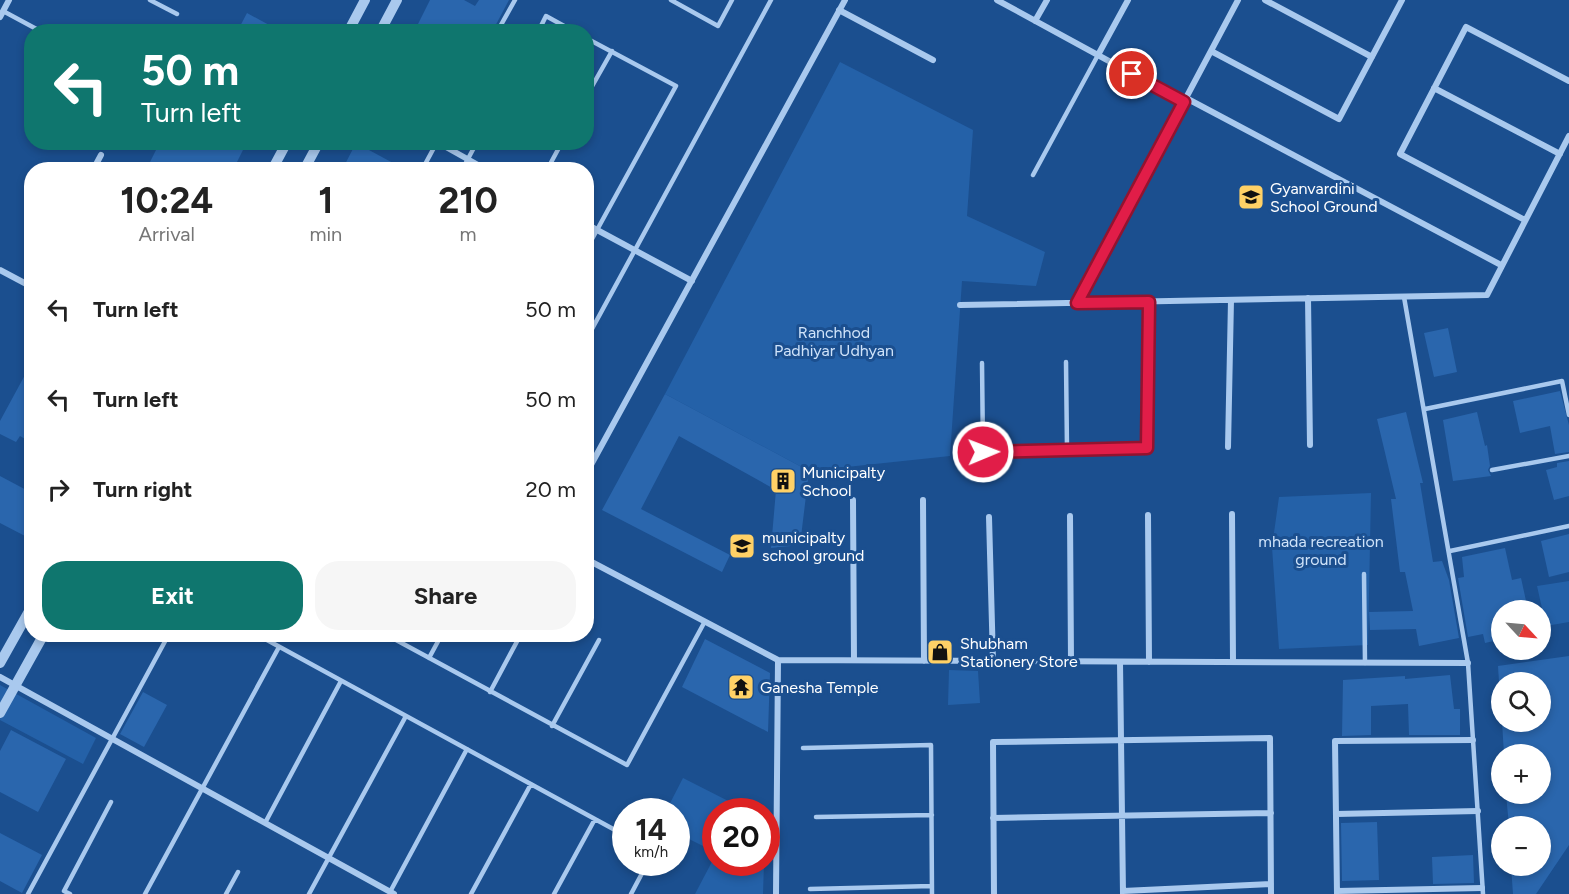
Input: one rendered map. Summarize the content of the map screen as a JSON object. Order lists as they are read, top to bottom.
{
  "parks": ["Ranchhod Padhiyar Udhyan", "mhada recreation ground"],
  "places": {
    "school or university": ["Gyanvardini School Ground", "municipalty school ground"],
    "building": ["Municipalty School"],
    "shop": ["Shubham Stationery Store"],
    "temple": ["Ganesha Temple"]
  },
  "north": "bottom right",
  "page": {
    "turn": ["50 m", "Turn left"],
    "eta": [
      "10:24",
      "Arrival",
      "1",
      "min",
      "210",
      "m"
    ],
    "list": [
      {
        "name": "Turn left",
        "value": "50 m"
      },
      {
        "name": "Turn left",
        "value": "50 m"
      },
      {
        "name": "Turn right",
        "value": "20 m"
      }
    ],
    "buttons": ["Exit", "Share"],
    "map_buttons": ["+", "−"],
    "speed": "14 km/h",
    "limit": "20"
  }
}
